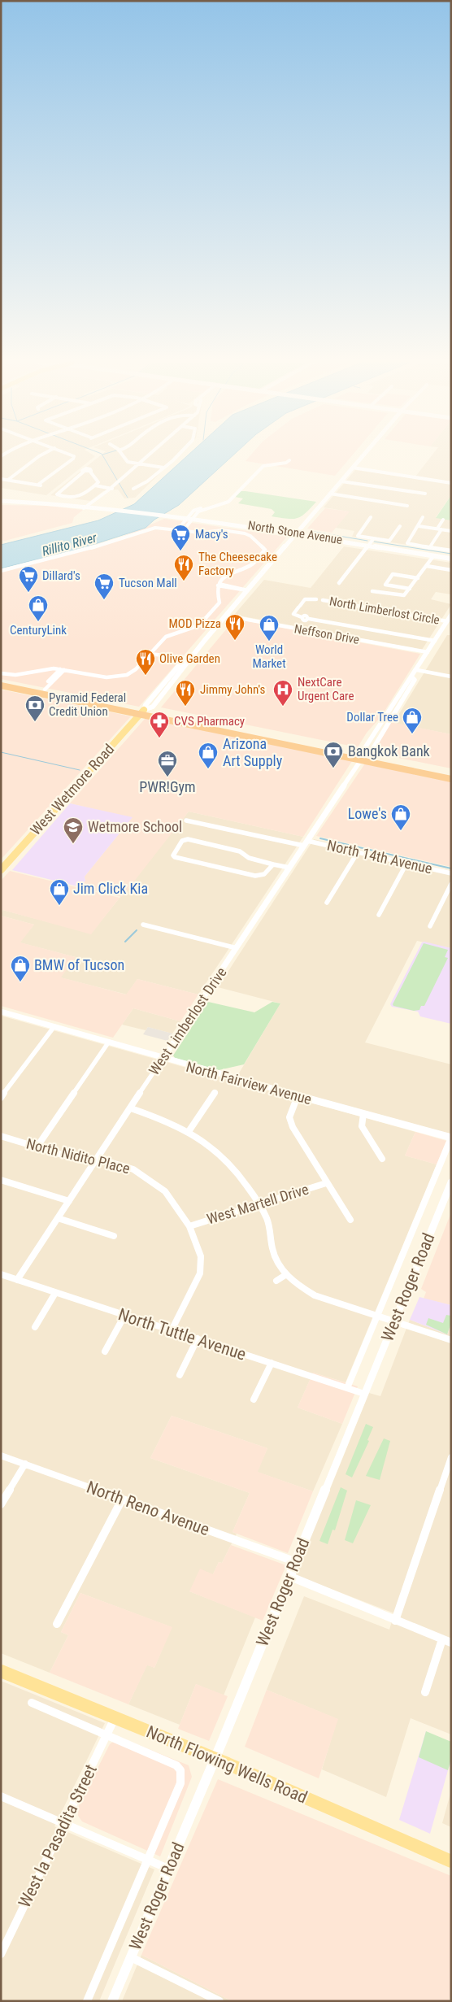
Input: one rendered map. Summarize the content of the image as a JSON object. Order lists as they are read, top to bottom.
{
  "streets": {
    "main road": ["North Stone Avenue", "West Wetmore Road", "North Flowing Wells Road"],
    "street": [
      "North Limberlost Circle",
      "Neffson Drive",
      "North 14th Avenue",
      "West Limberlost Drive",
      "North Fairview Avenue",
      "North Nidito Place",
      "West Martell Drive",
      "West Roger Road",
      "North Tuttle Avenue",
      "North Reno Avenue",
      "West la Pasadita Street"
    ]
  },
  "crossings": [
    ["North Stone Avenue", "West Wetmore Road"],
    ["North Limberlost Circle", "West Limberlost Drive"],
    ["Neffson Drive", "West Wetmore Road"],
    ["Neffson Drive", "West Limberlost Drive"],
    ["North 14th Avenue", "West Limberlost Drive"],
    ["West Limberlost Drive", "North Fairview Avenue"],
    ["West Limberlost Drive", "North Nidito Place"],
    ["West Limberlost Drive", "North Tuttle Avenue"],
    ["North Fairview Avenue", "West Roger Road"],
    ["North Nidito Place", "West Martell Drive"],
    ["North Nidito Place", "North Tuttle Avenue"],
    ["West Roger Road", "North Tuttle Avenue"],
    ["West Roger Road", "North Reno Avenue"],
    ["West Roger Road", "North Flowing Wells Road"],
    ["West Roger Road", "West la Pasadita Street"],
    ["North Flowing Wells Road", "West la Pasadita Street"]
  ],
  "water": ["Rillito River"],
  "places": {
    "supermarket": ["Macy's", "Dillard's", "Tucson Mall"],
    "restaurant": [
      "The Cheesecake Factory",
      "MOD Pizza",
      "Olive Garden",
      "Jimmy John's"
    ],
    "shop": [
      "CenturyLink",
      "World Market",
      "Dollar Tree",
      "Arizona Art Supply",
      "Lowe's",
      "Jim Click Kia",
      "BMW of Tucson"
    ],
    "hospital": ["NextCare Urgent Care"],
    "bank": ["Pyramid Federal Credit Union", "Bangkok Bank"],
    "pharmacy": ["CVS Pharmacy"],
    "office": ["PWR!Gym"],
    "school or university": ["Wetmore School"]
  }
}
